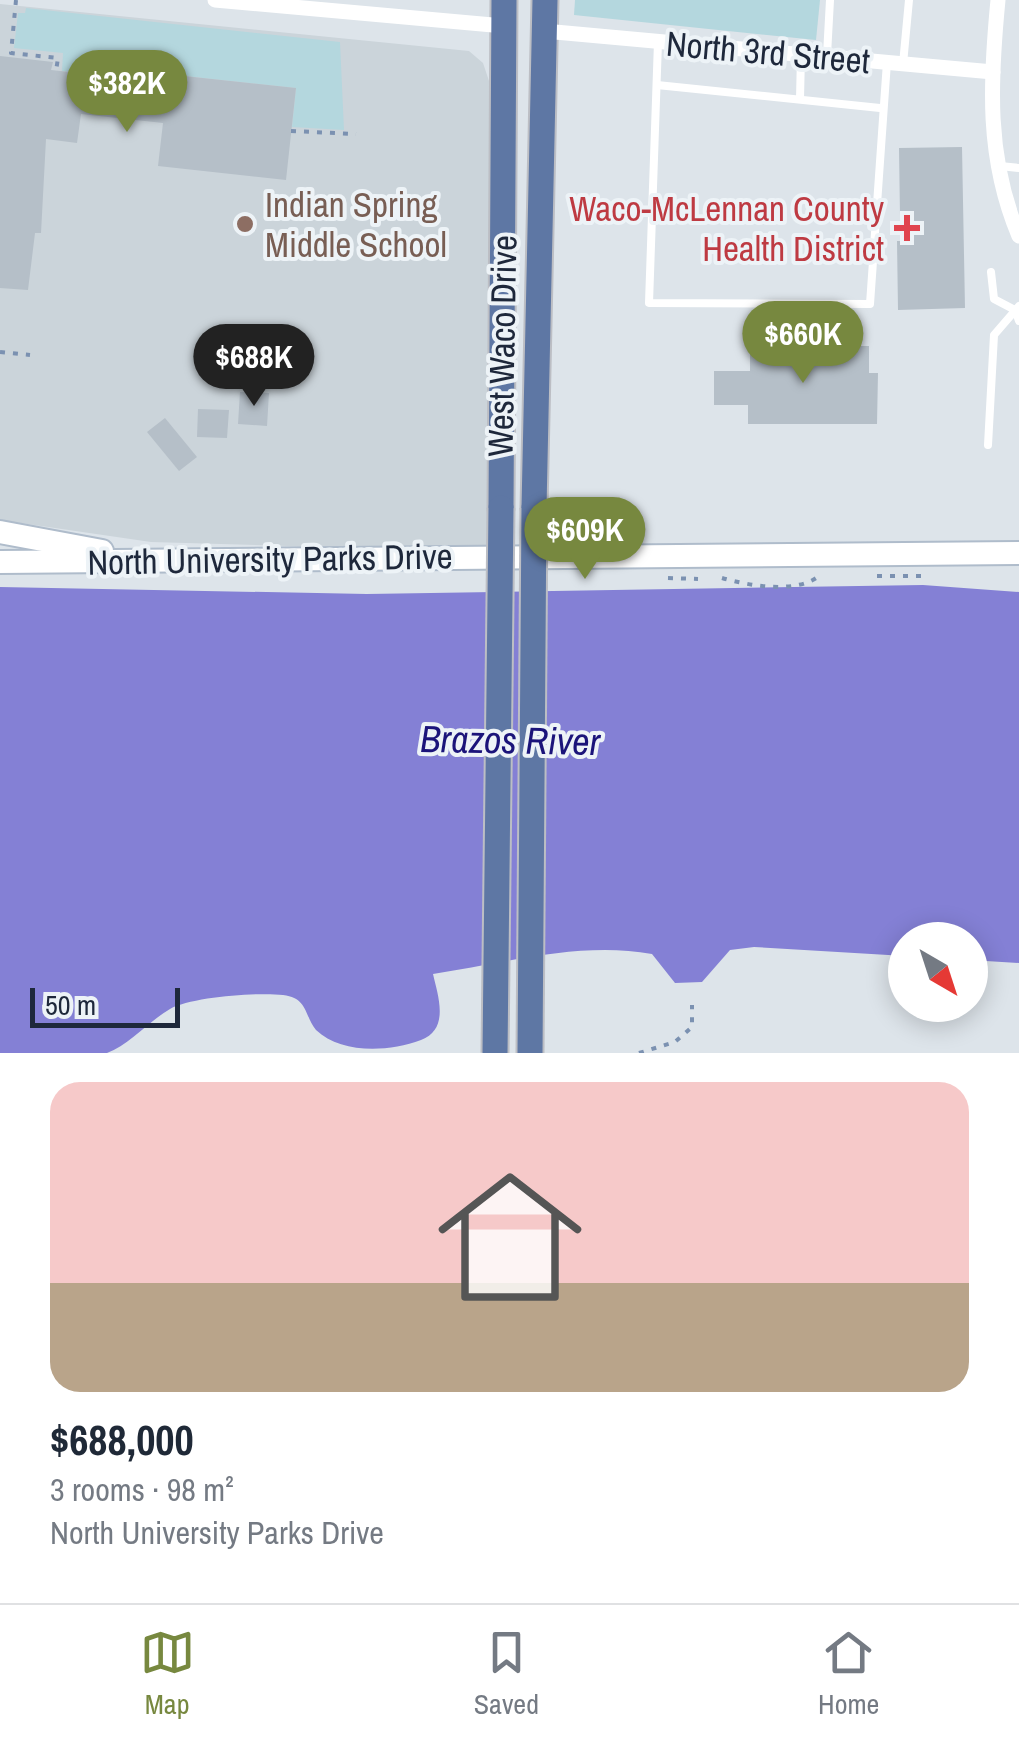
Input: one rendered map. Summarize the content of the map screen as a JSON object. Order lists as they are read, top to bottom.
{
  "streets": {
    "main road": ["West Waco Drive"],
    "street": ["North 3rd Street", "North University Parks Drive"]
  },
  "crossings": [
    ["North 3rd Street", "West Waco Drive"]
  ],
  "water": ["Brazos River"],
  "places": {
    "other": ["Indian Spring Middle School"],
    "health": ["Waco-McLennan County Health District"]
  },
  "scale_bar": "50 m",
  "north": "bottom right",
  "page": {
    "price": [
      "$382K",
      "$660K",
      "$688K",
      "$609K"
    ],
    "scale": "50 m",
    "list": [
      {
        "name": "$688,000",
        "note": "3 rooms · 98 m² · North University Parks Drive"
      }
    ],
    "tabs": ["Map", "Saved", "Home"]
  }
}
